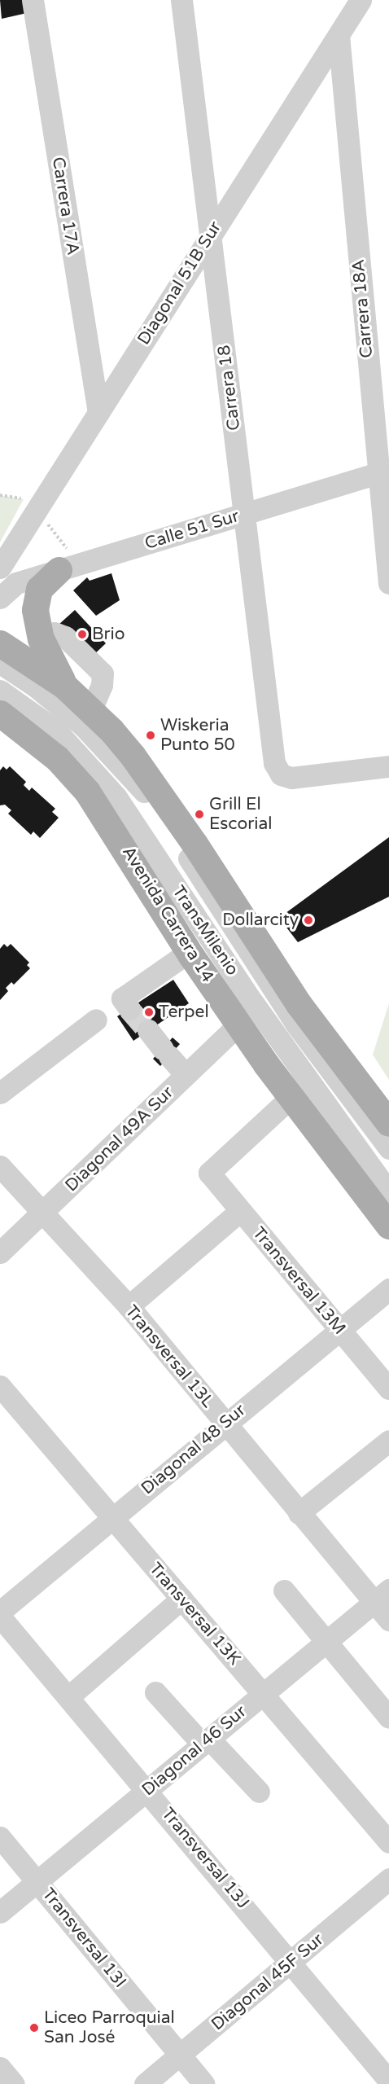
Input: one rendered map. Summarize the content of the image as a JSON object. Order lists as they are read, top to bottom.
{
  "streets": {
    "main road": ["Avenida Carrera 14"],
    "street": [
      "Carrera 17A",
      "Diagonal 51B Sur",
      "Carrera 18A",
      "Carrera 18",
      "Calle 51 Sur",
      "TransMilenio",
      "Diagonal 49A Sur",
      "Transversal 13M",
      "Transversal 13L",
      "Diagonal 48 Sur",
      "Transversal 13K",
      "Diagonal 46 Sur",
      "Transversal 13J",
      "Transversal 13I",
      "Diagonal 45F Sur"
    ]
  },
  "crossings": [
    ["Carrera 17A", "Diagonal 51B Sur"],
    ["Diagonal 51B Sur", "Carrera 18A"],
    ["Diagonal 51B Sur", "Carrera 18"],
    ["Carrera 18A", "Calle 51 Sur"],
    ["Carrera 18", "Calle 51 Sur"],
    ["Avenida Carrera 14", "Diagonal 49A Sur"],
    ["Avenida Carrera 14", "Transversal 13M"],
    ["Diagonal 49A Sur", "Transversal 13L"],
    ["Transversal 13M", "Diagonal 48 Sur"],
    ["Transversal 13L", "Diagonal 48 Sur"],
    ["Transversal 13L", "Diagonal 46 Sur"],
    ["Diagonal 48 Sur", "Transversal 13K"],
    ["Transversal 13K", "Diagonal 46 Sur"],
    ["Diagonal 46 Sur", "Transversal 13J"],
    ["Diagonal 46 Sur", "Transversal 13I"],
    ["Transversal 13J", "Diagonal 45F Sur"],
    ["Transversal 13I", "Diagonal 45F Sur"]
  ],
  "places": [
    "Brio",
    "Wiskeria Punto 50",
    "Grill El Escorial",
    "Dollarcity",
    "Terpel",
    "Liceo Parroquial San José"
  ]
}
